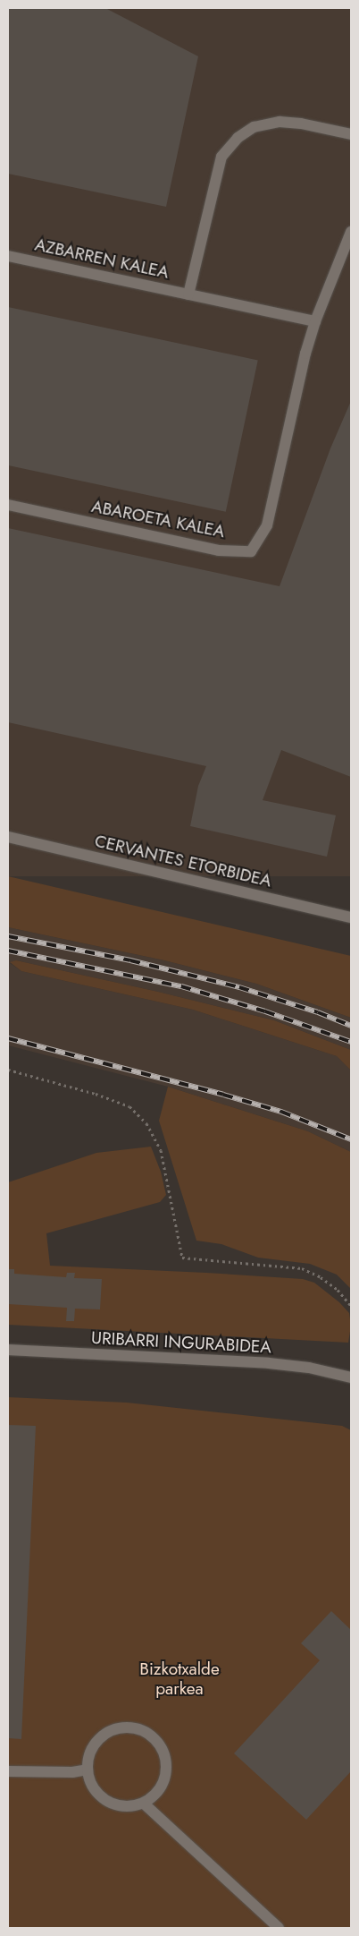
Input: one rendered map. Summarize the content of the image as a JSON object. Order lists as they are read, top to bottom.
{
  "streets": {
    "street": [
      "AZBARREN KALEA",
      "ABAROETA KALEA",
      "CERVANTES ETORBIDEA",
      "URIBARRI INGURABIDEA"
    ]
  },
  "crossings": [
    ["AZBARREN KALEA", "ABAROETA KALEA"]
  ],
  "parks": ["Bizkotxalde parkea"]
}
